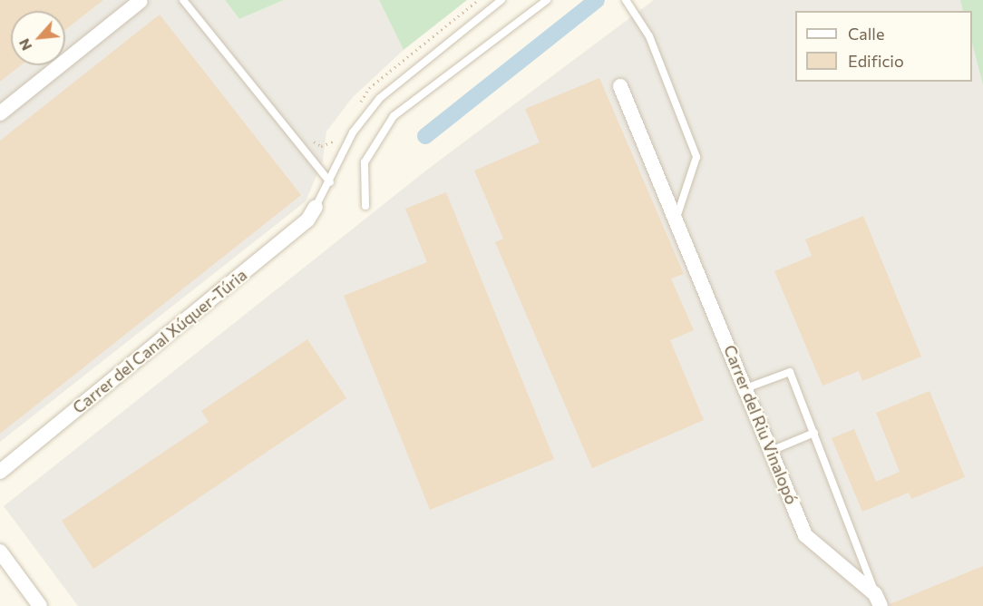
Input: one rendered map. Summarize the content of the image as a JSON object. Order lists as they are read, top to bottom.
{
  "streets": {
    "street": ["Carrer del Canal Xúquer-Túria", "Carrer del Riu Vinalopó"]
  },
  "legend": ["Calle", "Edificio"],
  "north": "bottom left"
}
